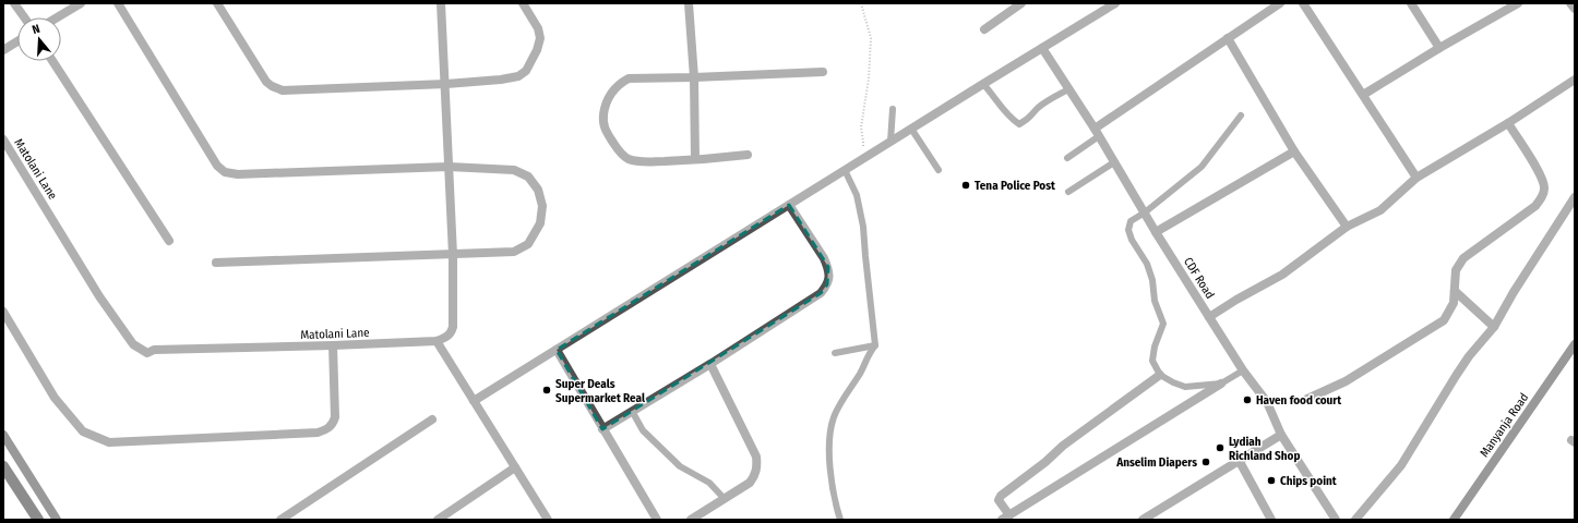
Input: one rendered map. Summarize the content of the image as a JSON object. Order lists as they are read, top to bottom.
{
  "streets": {
    "main road": ["Manyanja Road"],
    "street": ["Matolani Lane", "CDF Road"]
  },
  "places": [
    "Tena Police Post",
    "Super Deals Supermarket Real",
    "Haven food court",
    "Lydiah Richland Shop",
    "Anselim Diapers",
    "Chips point"
  ],
  "north": "top"
}
